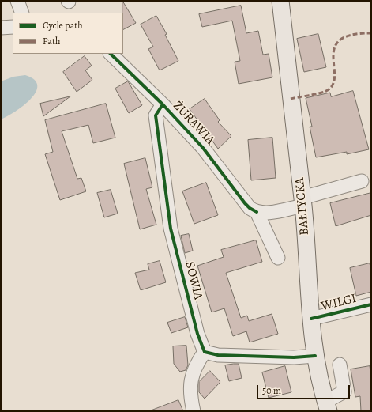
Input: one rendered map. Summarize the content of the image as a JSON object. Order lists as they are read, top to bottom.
{
  "streets": {
    "main road": ["BAŁTYCKA"],
    "street": ["ŻURAWIA", "SOWIA", "WILGI"]
  },
  "crossings": [
    ["ŻURAWIA", "SOWIA"],
    ["BAŁTYCKA", "WILGI"]
  ],
  "legend": ["Cycle path", "Path"],
  "scale_bar": "50 m"
}
